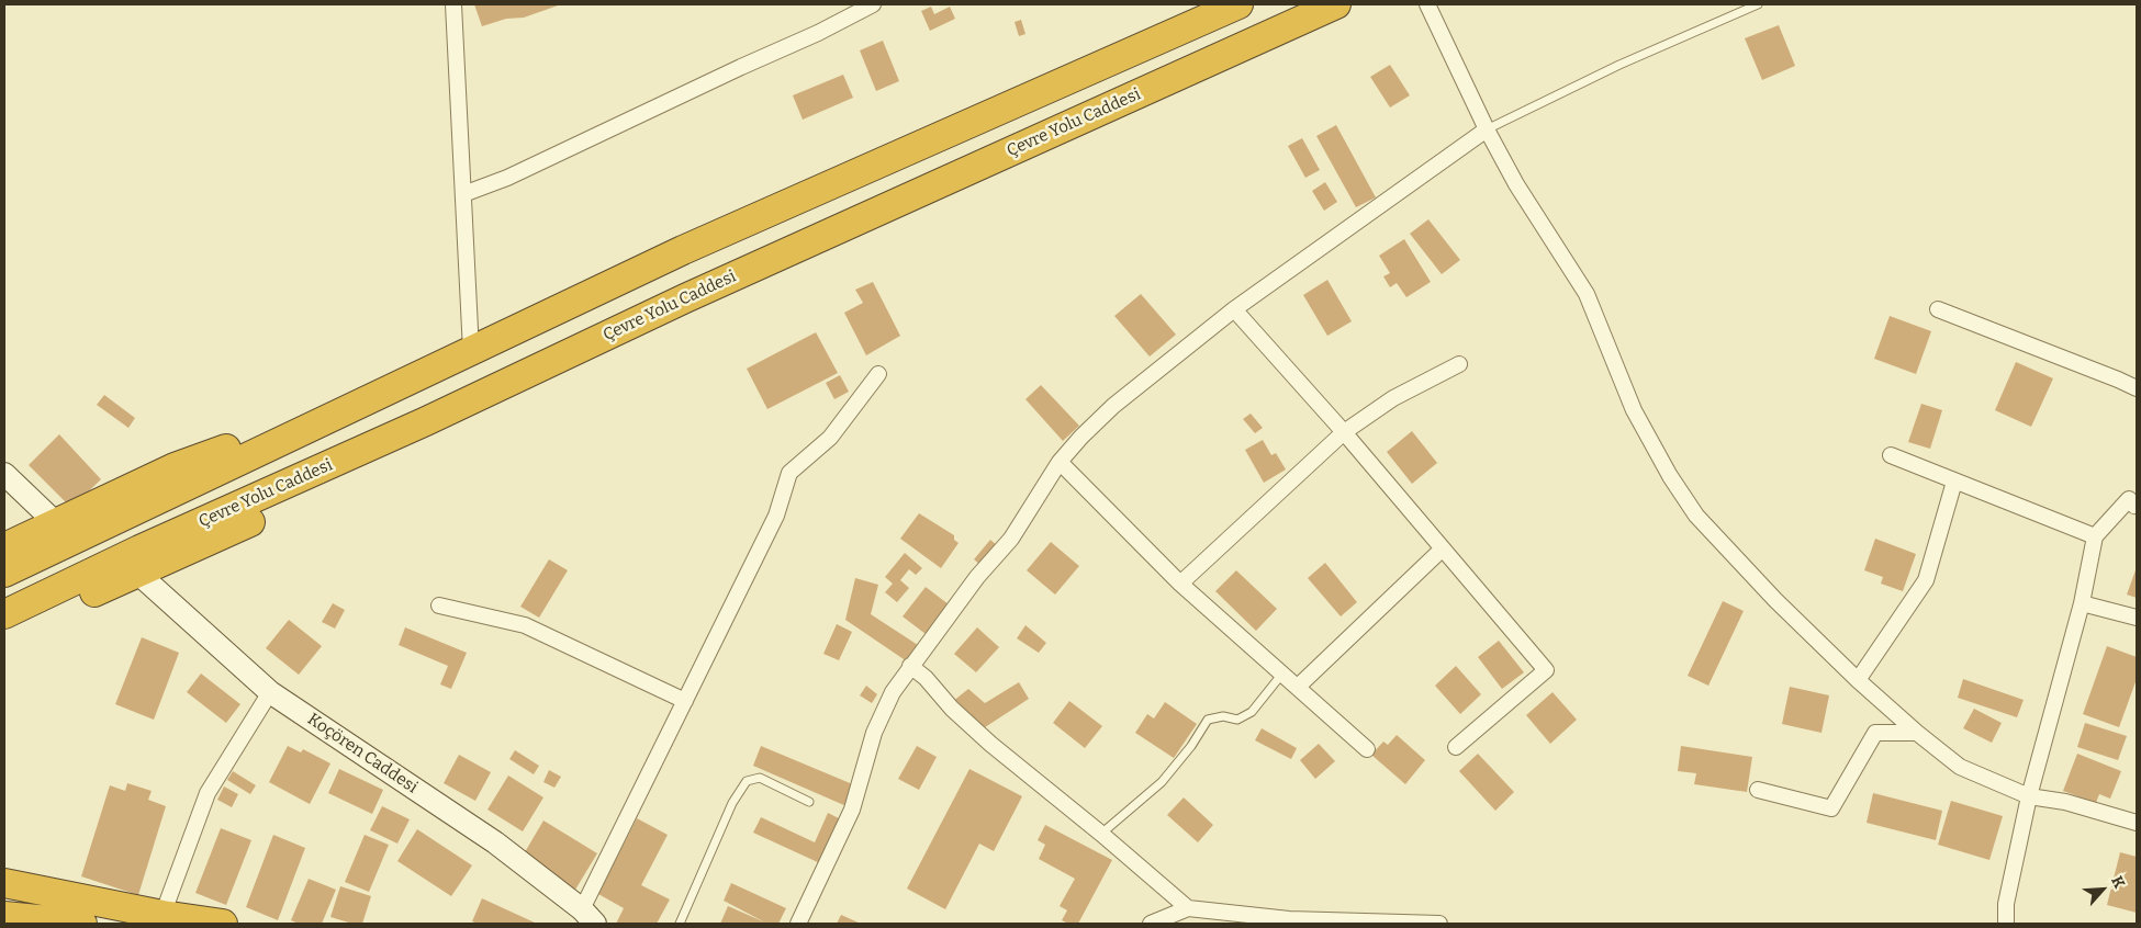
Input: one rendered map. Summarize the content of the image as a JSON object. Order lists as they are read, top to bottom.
{
  "streets": {
    "highway": ["Çevre Yolu Caddesi"],
    "street": ["Koçören Caddesi"]
  },
  "north": "top right"
}
